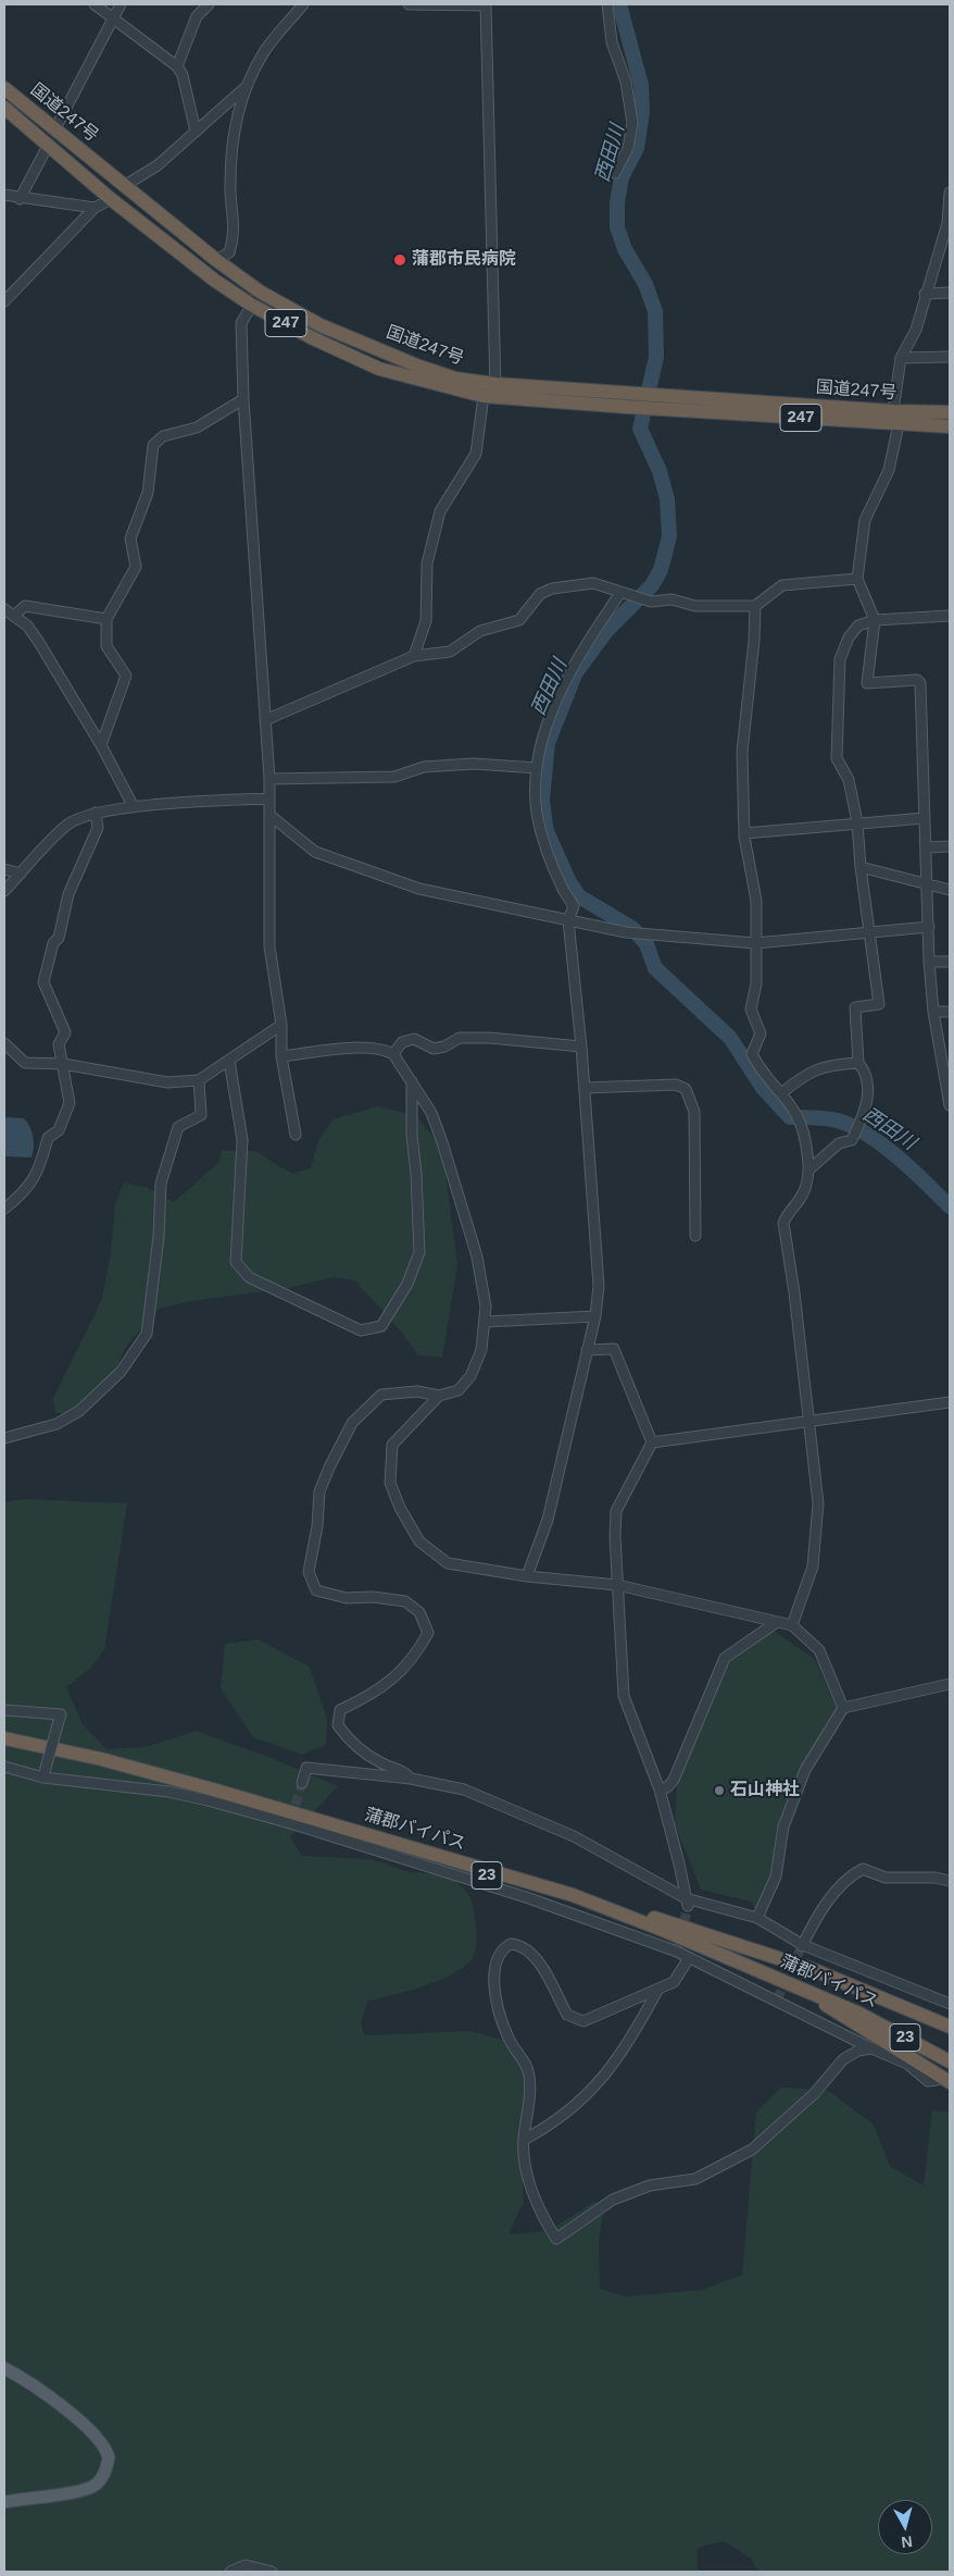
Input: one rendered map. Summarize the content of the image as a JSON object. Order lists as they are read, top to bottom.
{
  "streets": {
    "highway": [
      "国道247号",
      "247",
      "蒲郡バイパス",
      "23"
    ]
  },
  "water": ["西田川"],
  "places": ["蒲郡市民病院", "石山神社"],
  "north": "bottom"
}
